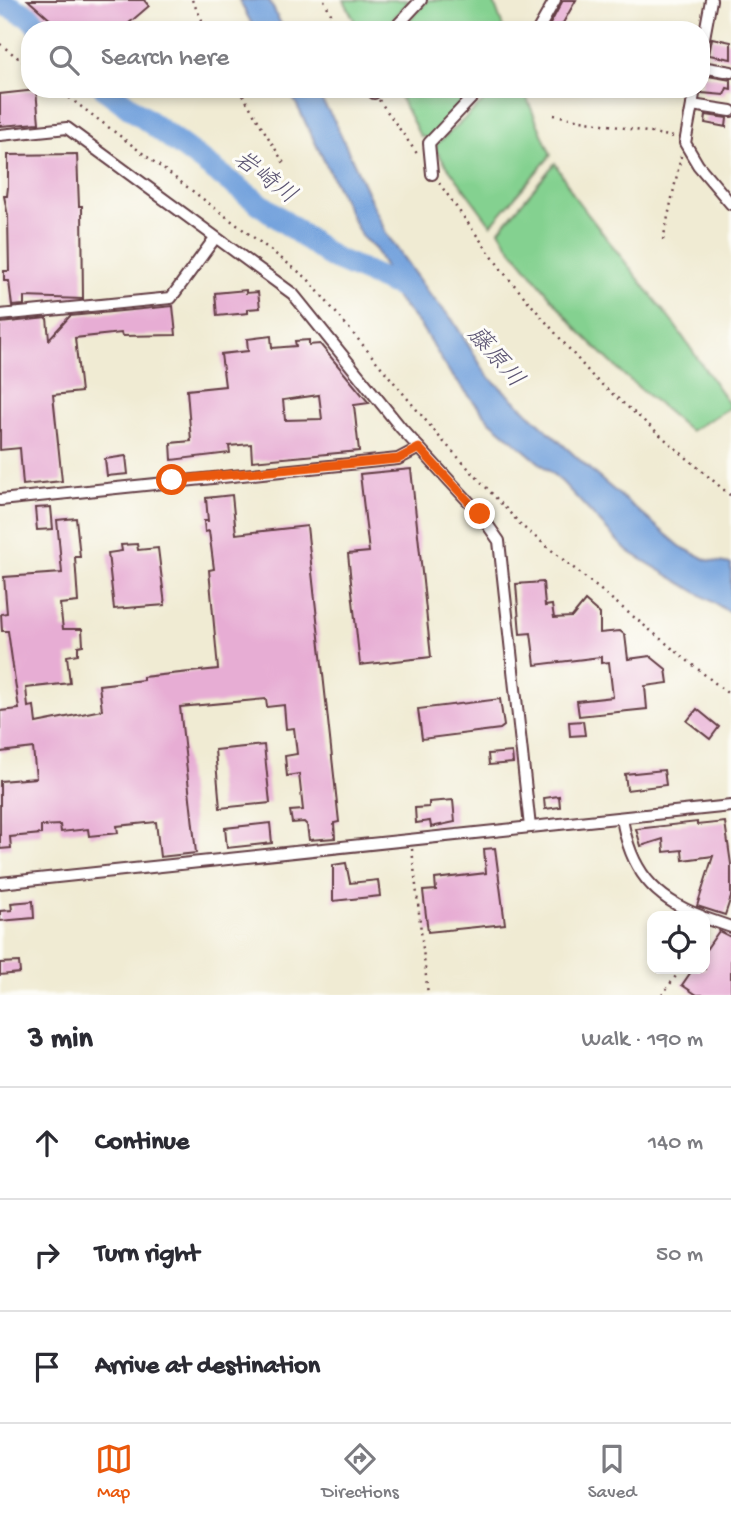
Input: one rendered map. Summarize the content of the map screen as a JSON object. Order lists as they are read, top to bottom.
{
  "water": ["岩崎川", "藤原川"],
  "page": {
    "search": "Search here",
    "heading": ["3 min", "Walk · 190 m"],
    "list": [
      ["Continue", "140 m"],
      ["Turn right", "50 m"],
      "Arrive at destination"
    ],
    "nav": ["Map", "Directions", "Saved"]
  }
}
